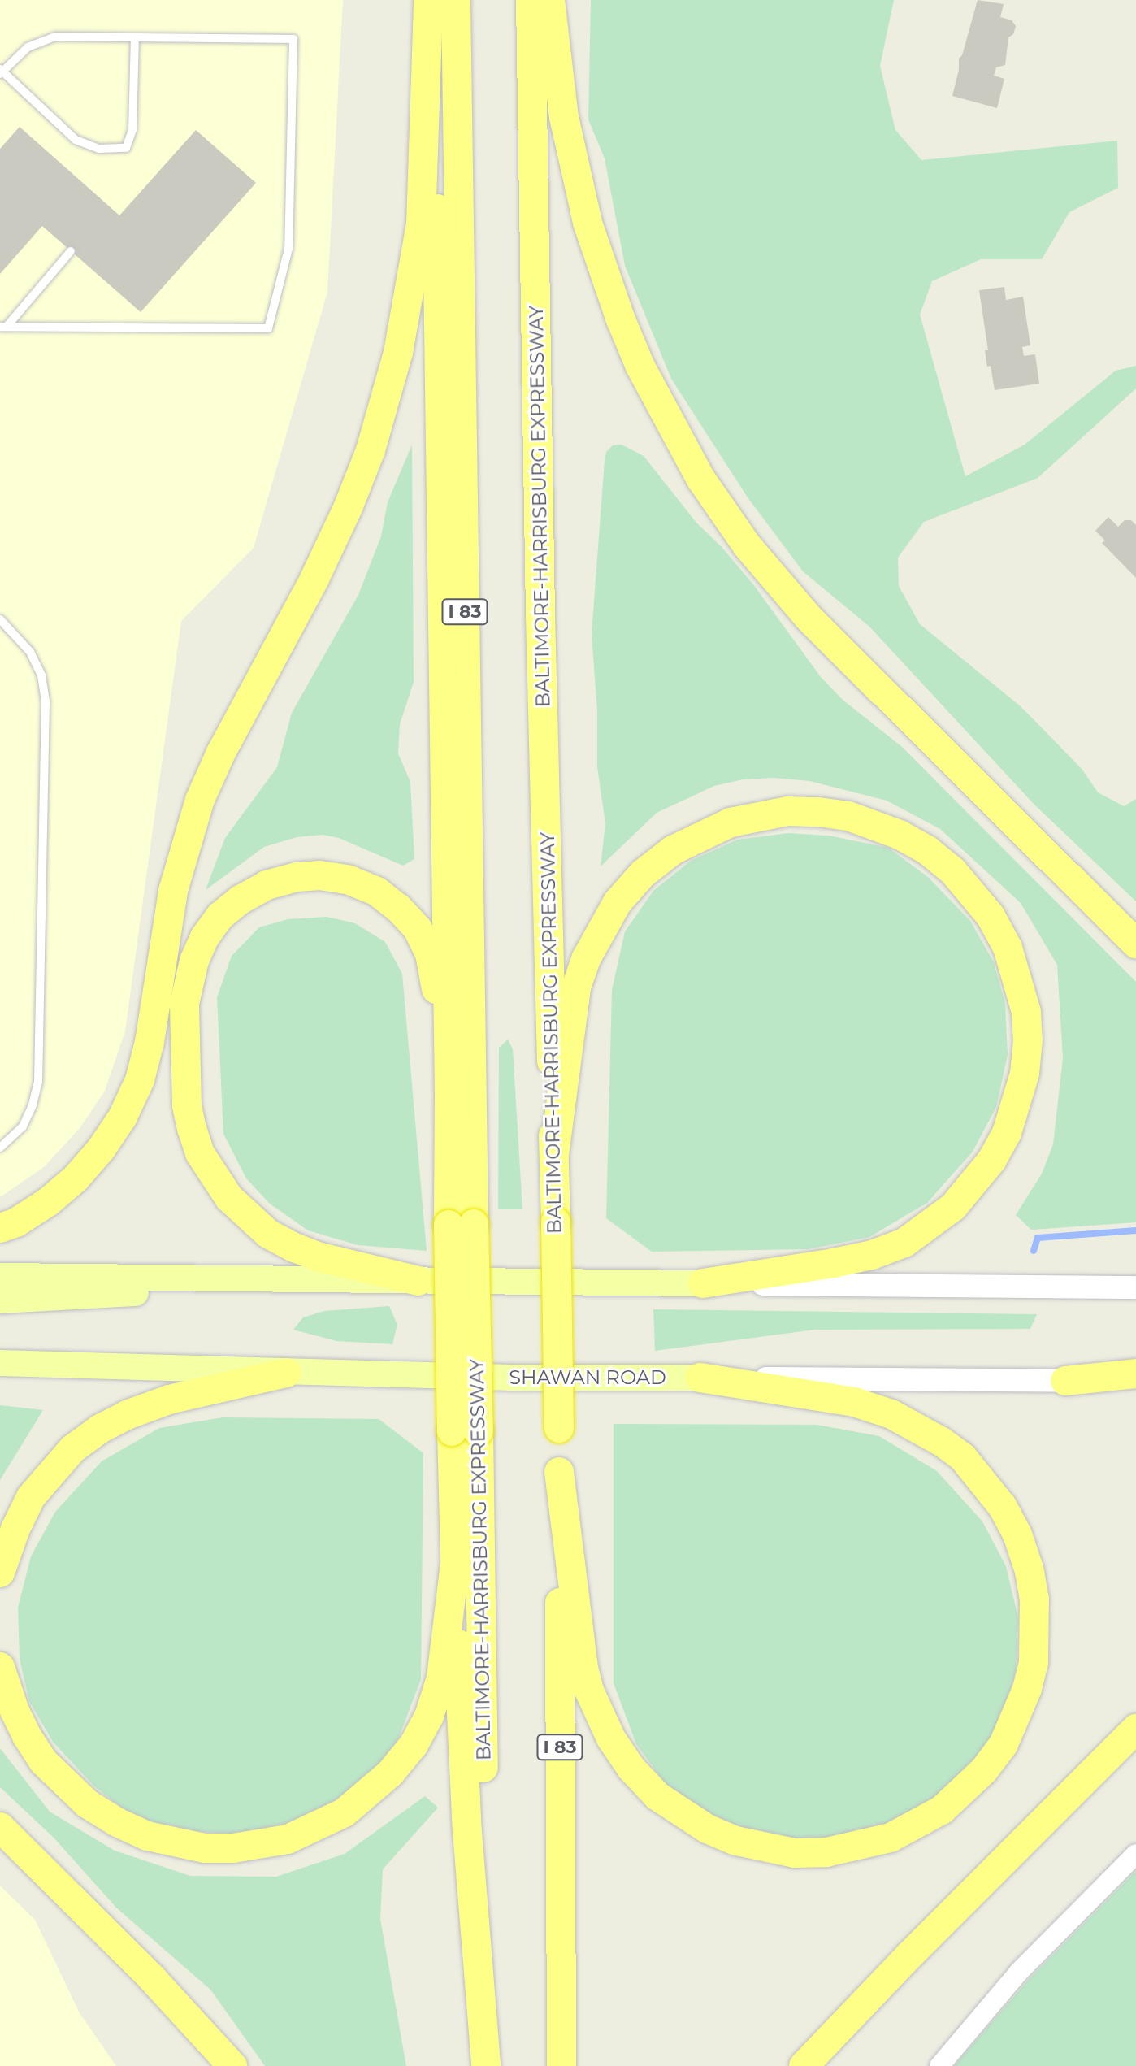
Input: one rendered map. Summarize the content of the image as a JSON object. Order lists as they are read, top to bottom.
{
  "streets": {
    "highway": ["BALTIMORE-HARRISBURG EXPRESSWAY", "I 83"],
    "main road": ["SHAWAN ROAD"]
  }
}
